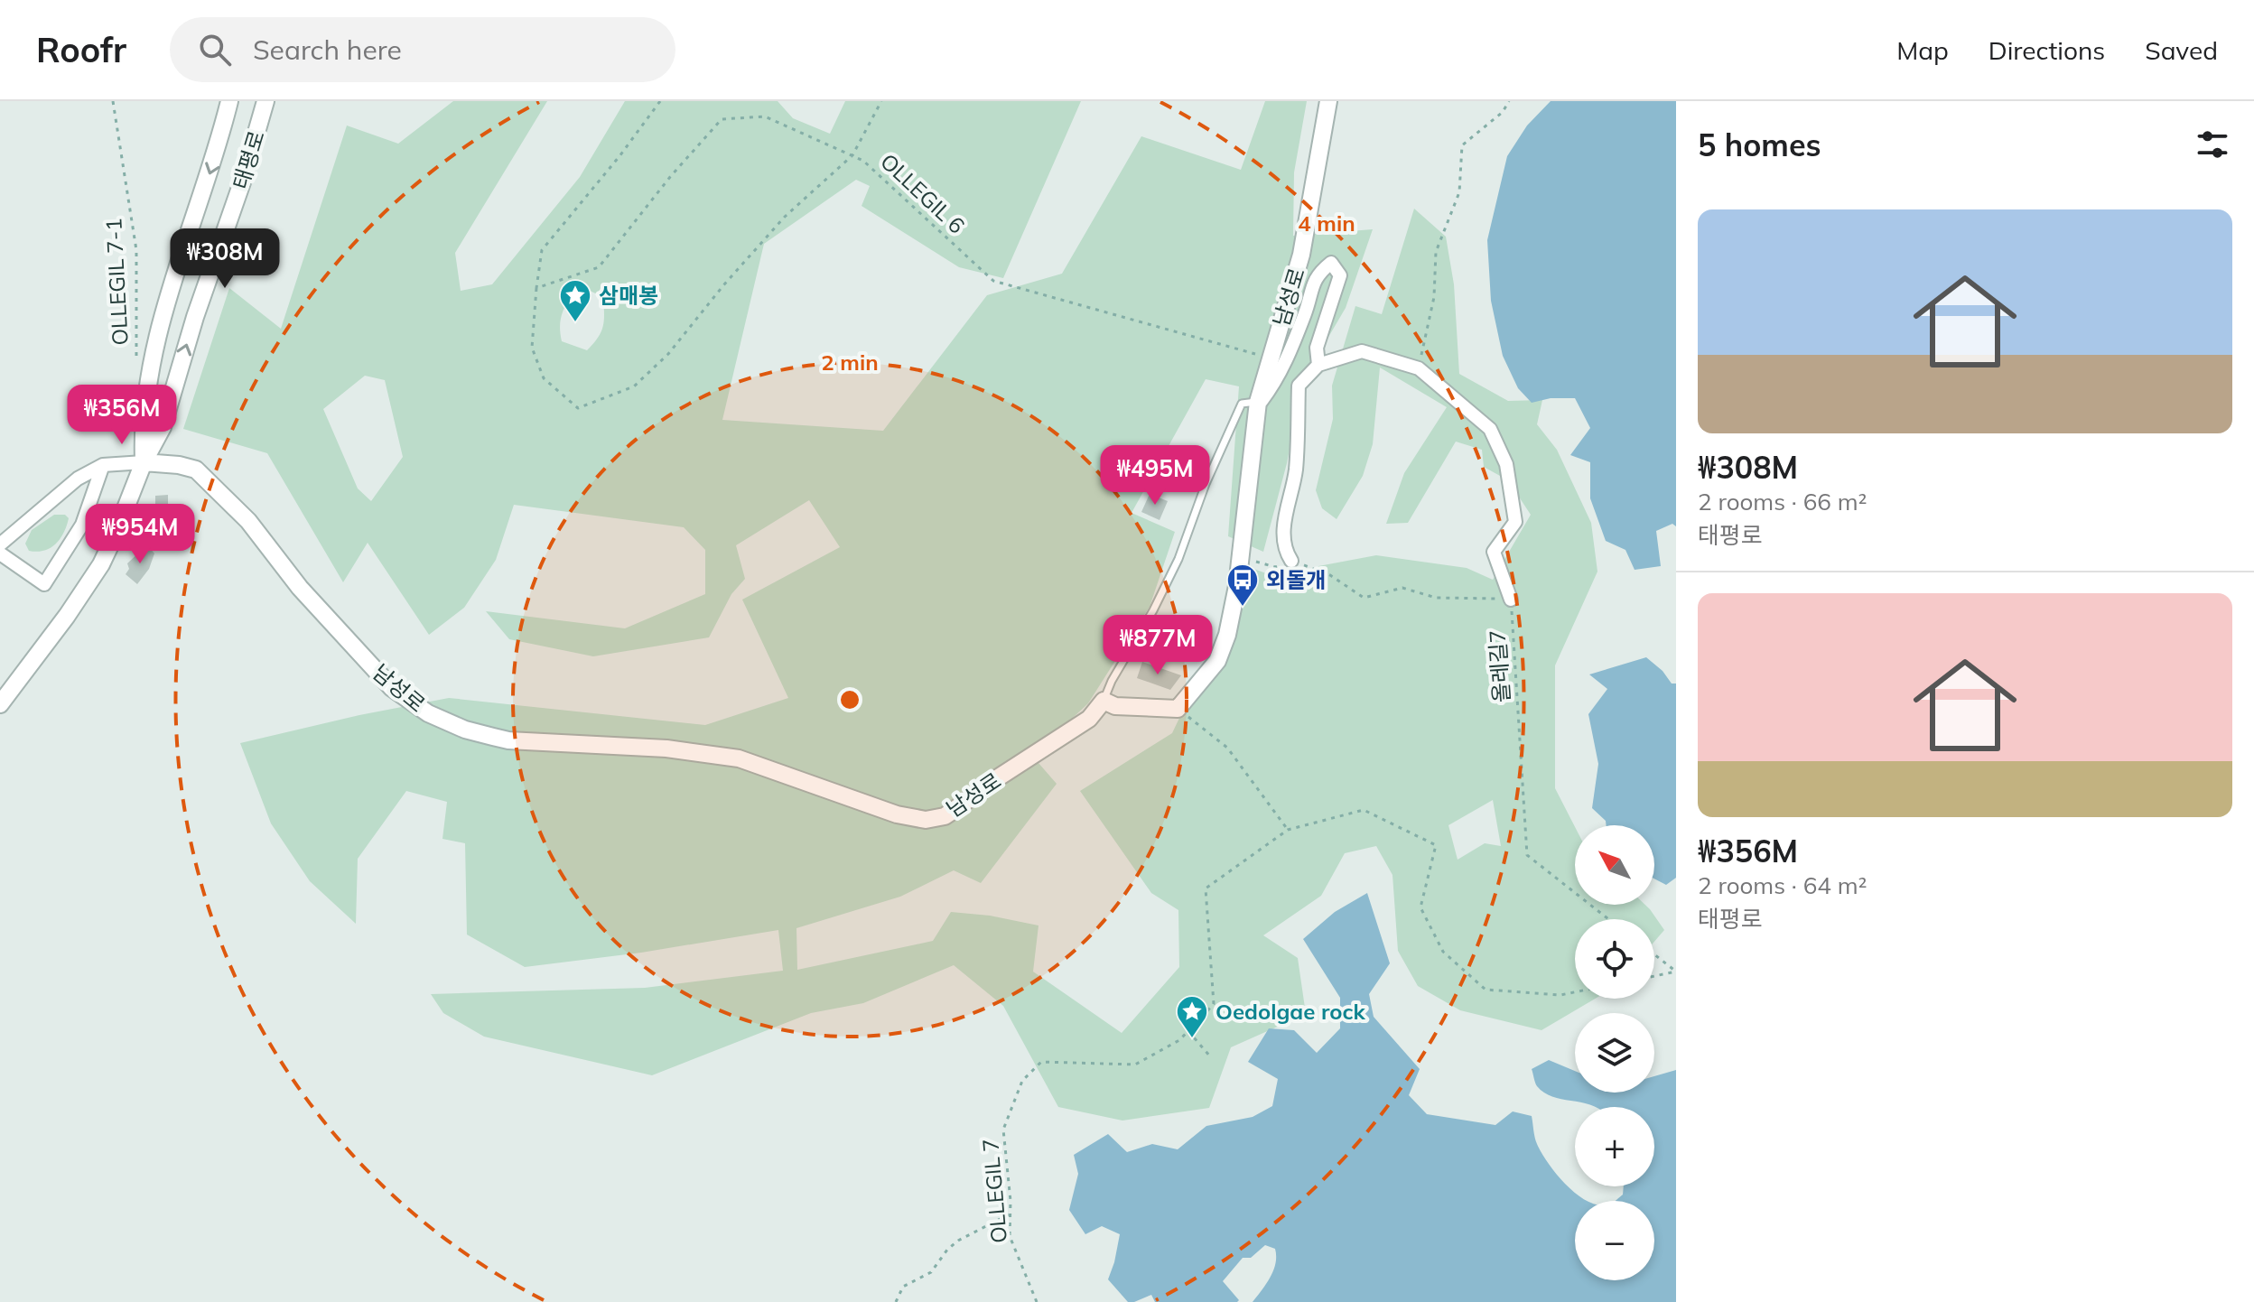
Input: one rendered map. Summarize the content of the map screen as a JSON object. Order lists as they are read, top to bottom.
{
  "streets": {
    "street": ["태평로", "남성로"],
    "path": [
      "OLLEGIL 6",
      "OLLEGIL 7-1",
      "올레길7",
      "OLLEGIL 7"
    ]
  },
  "crossings": [
    ["태평로", "남성로"],
    ["OLLEGIL 6", "남성로"]
  ],
  "places": {
    "place": ["삼매봉", "Oedolgae rock"],
    "bus stop": ["외돌개"]
  },
  "north": "top left",
  "page": {
    "header": "Roofr",
    "search": "Search here",
    "nav": ["Map", "Directions", "Saved"],
    "heading": "5 homes",
    "list": [
      {
        "name": "₩308M",
        "note": "2 rooms · 66 m² · 태평로"
      },
      {
        "name": "₩356M",
        "note": "2 rooms · 64 m² · 태평로"
      }
    ],
    "price": [
      "₩308M",
      "₩356M",
      "₩495M",
      "₩954M",
      "₩877M"
    ],
    "map_buttons": ["+", "−"]
  },
  "rings": ["4 min", "2 min"]
}
